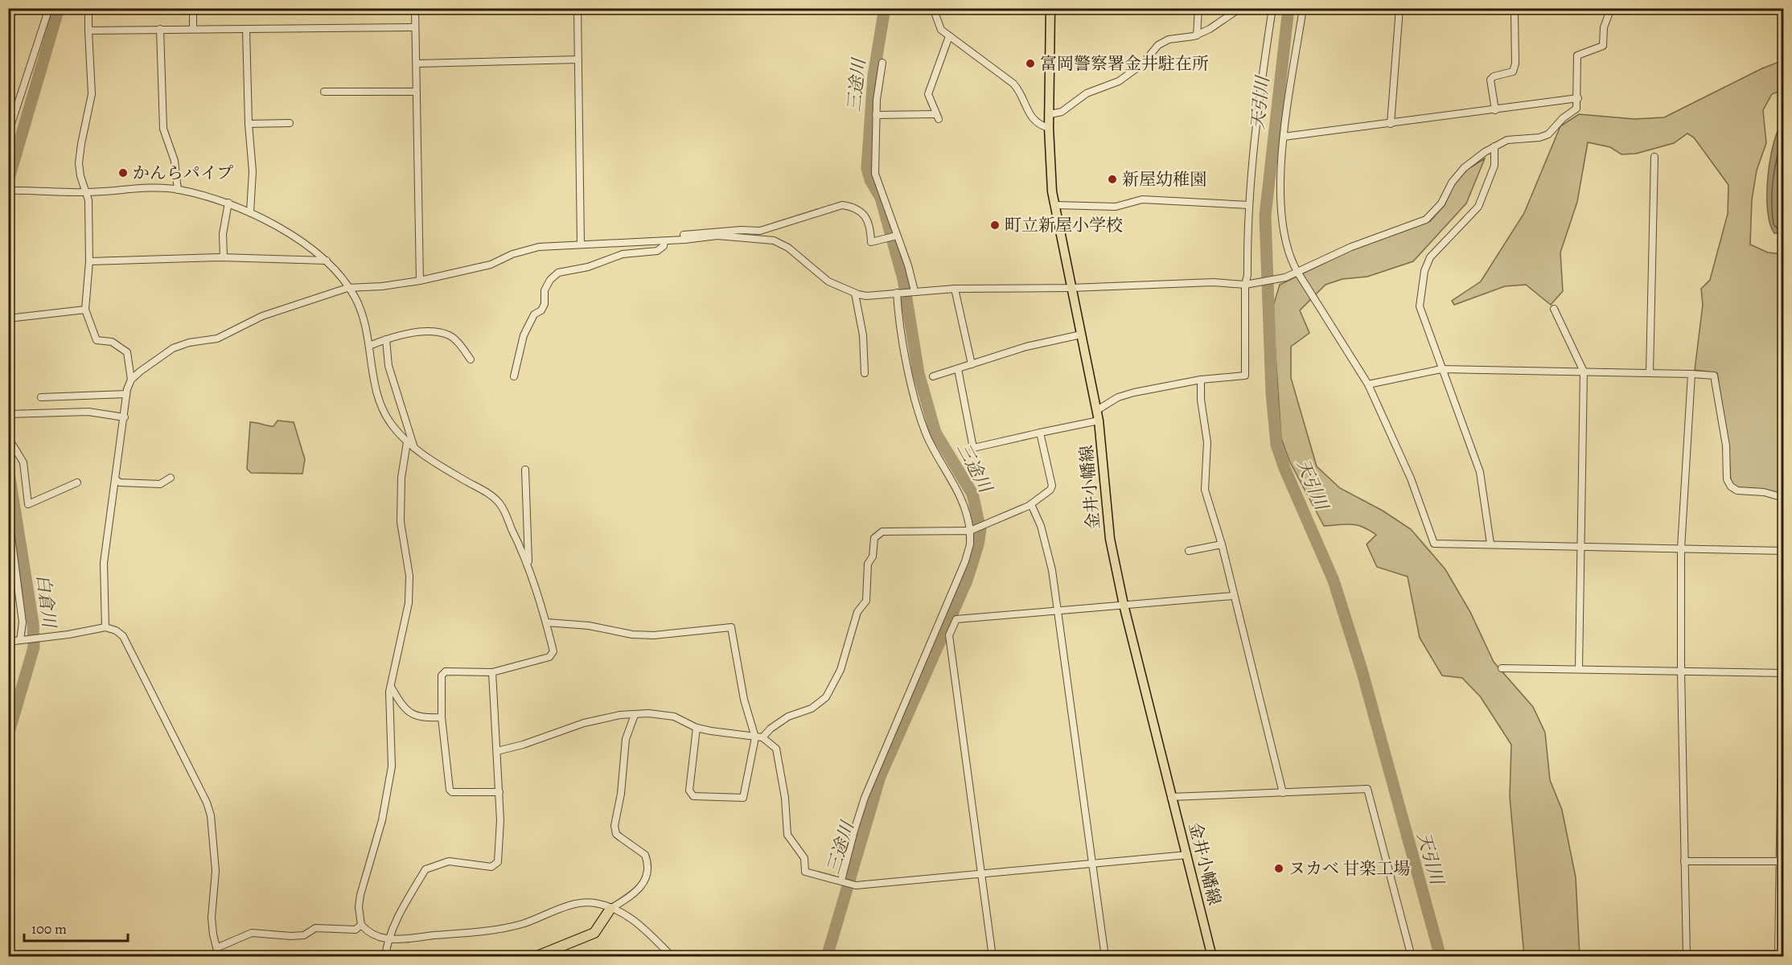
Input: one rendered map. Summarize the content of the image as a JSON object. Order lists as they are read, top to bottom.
{
  "streets": {
    "main road": ["金井小幡線"]
  },
  "water": ["三途川", "天引川", "白倉川"],
  "places": [
    "富岡警察署金井駐在所",
    "かんらパイプ",
    "新屋幼稚園",
    "町立新屋小学校",
    "ヌカベ 甘楽工場"
  ],
  "scale_bar": "100 m"
}
